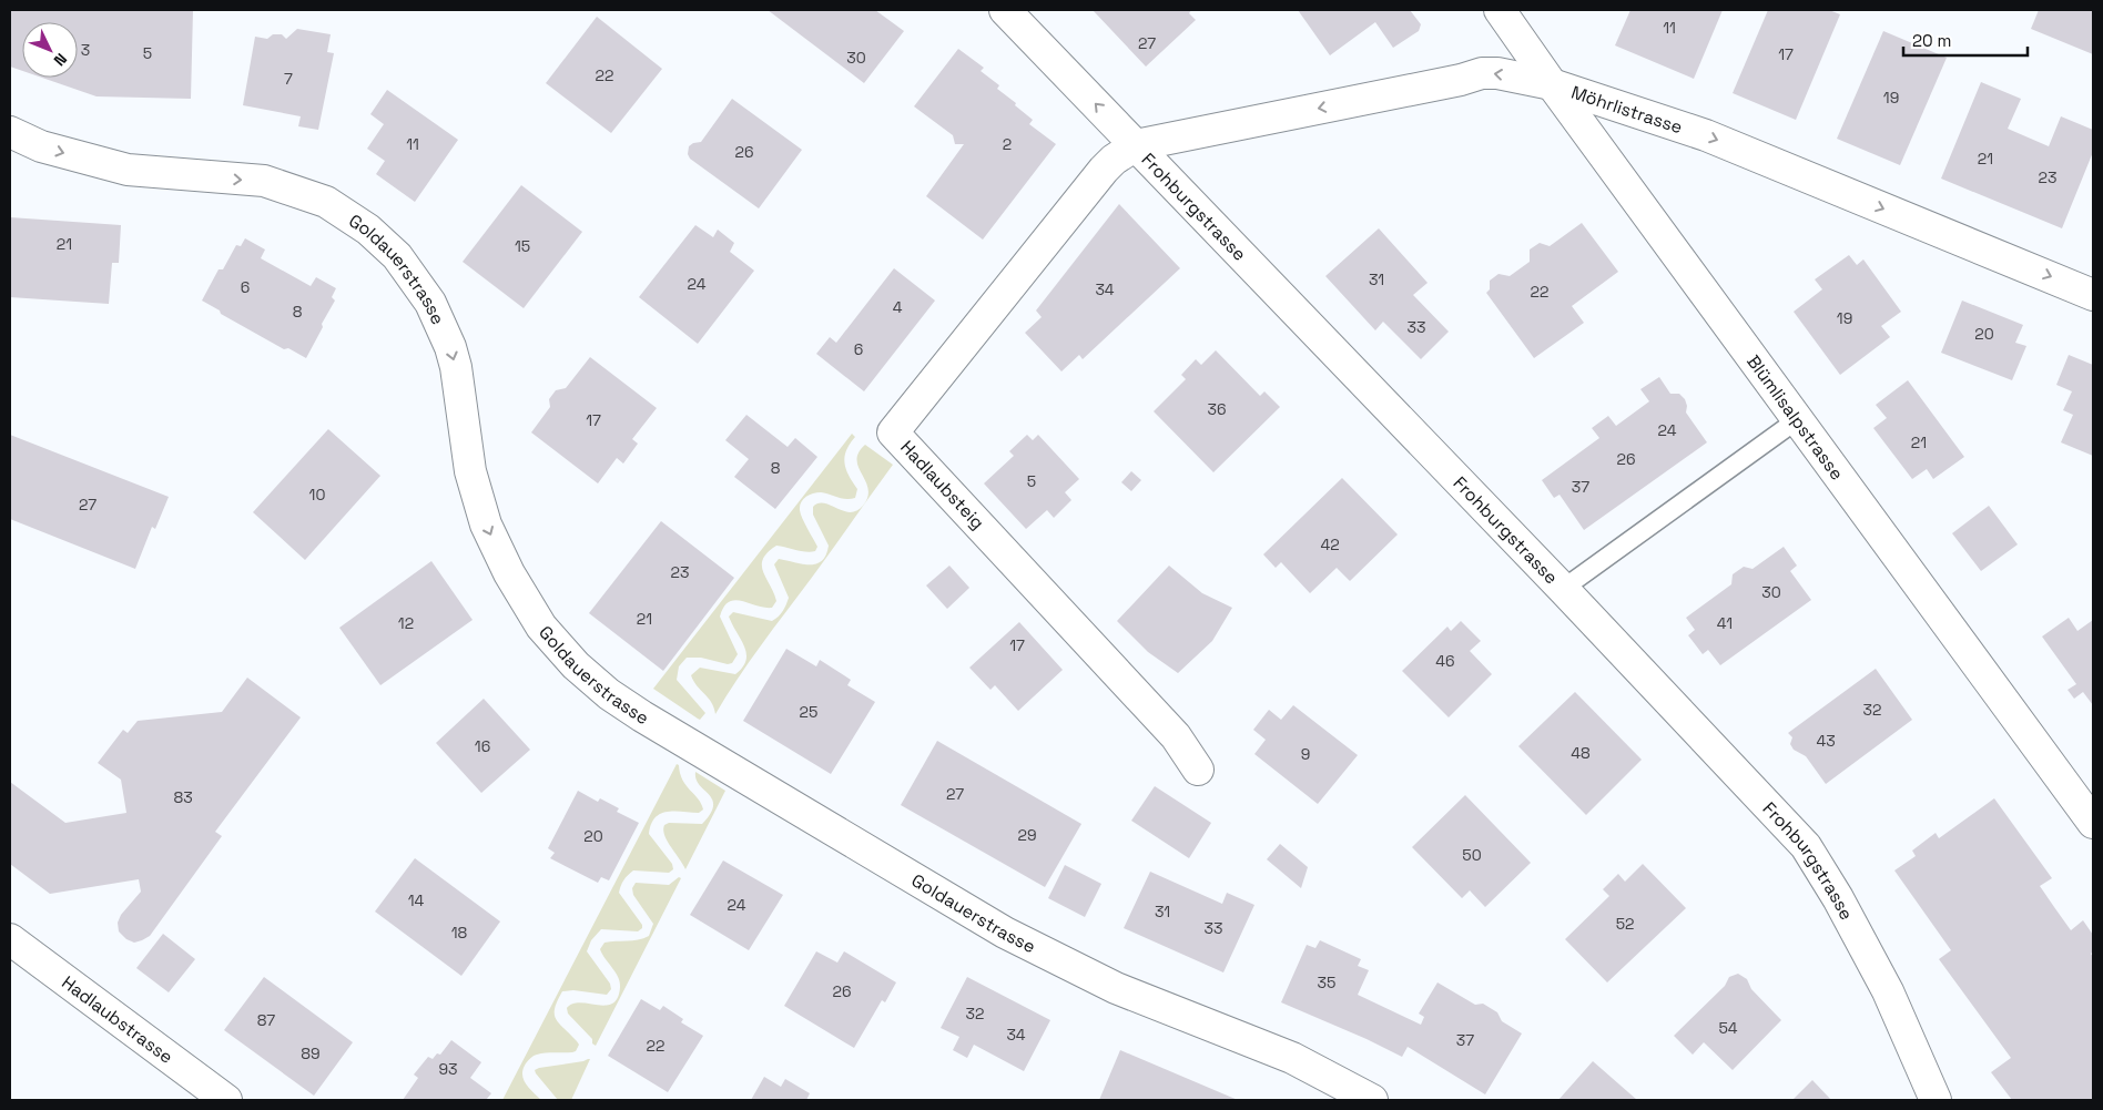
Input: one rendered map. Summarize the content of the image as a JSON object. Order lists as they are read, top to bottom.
{
  "streets": {
    "street": [
      "Möhrlistrasse",
      "Frohburgstrasse",
      "Goldauerstrasse",
      "Blümlisalpstrasse",
      "Hadlaubsteig",
      "Hadlaubstrasse"
    ]
  },
  "crossings": [
    ["Möhrlistrasse", "Frohburgstrasse"],
    ["Möhrlistrasse", "Blümlisalpstrasse"],
    ["Möhrlistrasse", "Hadlaubsteig"],
    ["Frohburgstrasse", "Hadlaubsteig"]
  ],
  "one_way": ["Goldauerstrasse"],
  "house_numbers": [
    "11",
    "27",
    "3",
    "5",
    "17",
    "30",
    "22",
    "7",
    "19",
    "11",
    "2",
    "26",
    "21",
    "23",
    "21",
    "15",
    "31",
    "24",
    "6",
    "34",
    "22",
    "4",
    "8",
    "19",
    "33",
    "20",
    "6",
    "36",
    "17",
    "24",
    "21",
    "26",
    "8",
    "5",
    "37",
    "10",
    "27",
    "42",
    "23",
    "30",
    "21",
    "12",
    "41",
    "17",
    "46",
    "32",
    "25",
    "43",
    "16",
    "48",
    "9",
    "27",
    "83",
    "29",
    "20",
    "50",
    "14",
    "24",
    "31",
    "52",
    "33",
    "18",
    "35",
    "26",
    "32",
    "87",
    "54",
    "34",
    "37",
    "22",
    "89",
    "93"
  ],
  "scale_bar": "20 m",
  "north": "bottom right"
}
